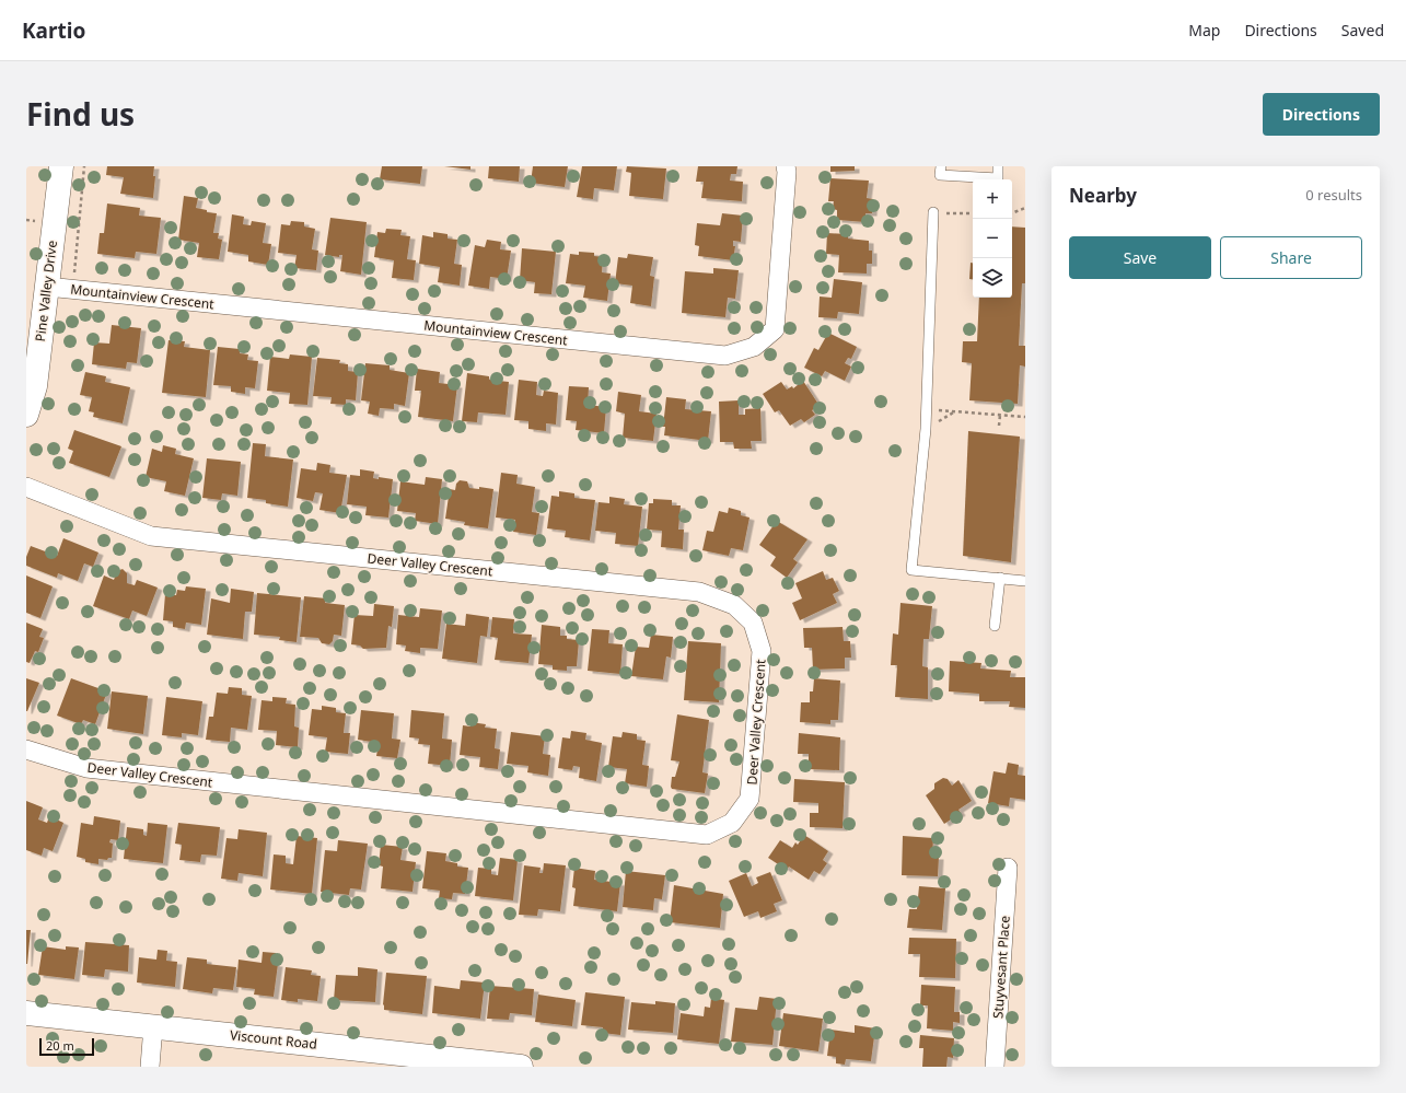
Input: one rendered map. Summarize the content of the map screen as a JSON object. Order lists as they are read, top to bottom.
{
  "streets": {
    "street": [
      "Pine Valley Drive",
      "Mountainview Crescent",
      "Deer Valley Crescent",
      "Stuyvesant Place",
      "Viscount Road"
    ]
  },
  "crossings": [
    ["Pine Valley Drive", "Mountainview Crescent"]
  ],
  "scale_bar": "20 m",
  "page": {
    "header": "Kartio",
    "nav": ["Map", "Directions", "Saved"],
    "title": "Find us",
    "buttons": [
      "Directions",
      ["Save", "Share"]
    ],
    "heading": ["Nearby", "0 results"],
    "map_buttons": ["+", "−"],
    "scale": "20 m"
  }
}
